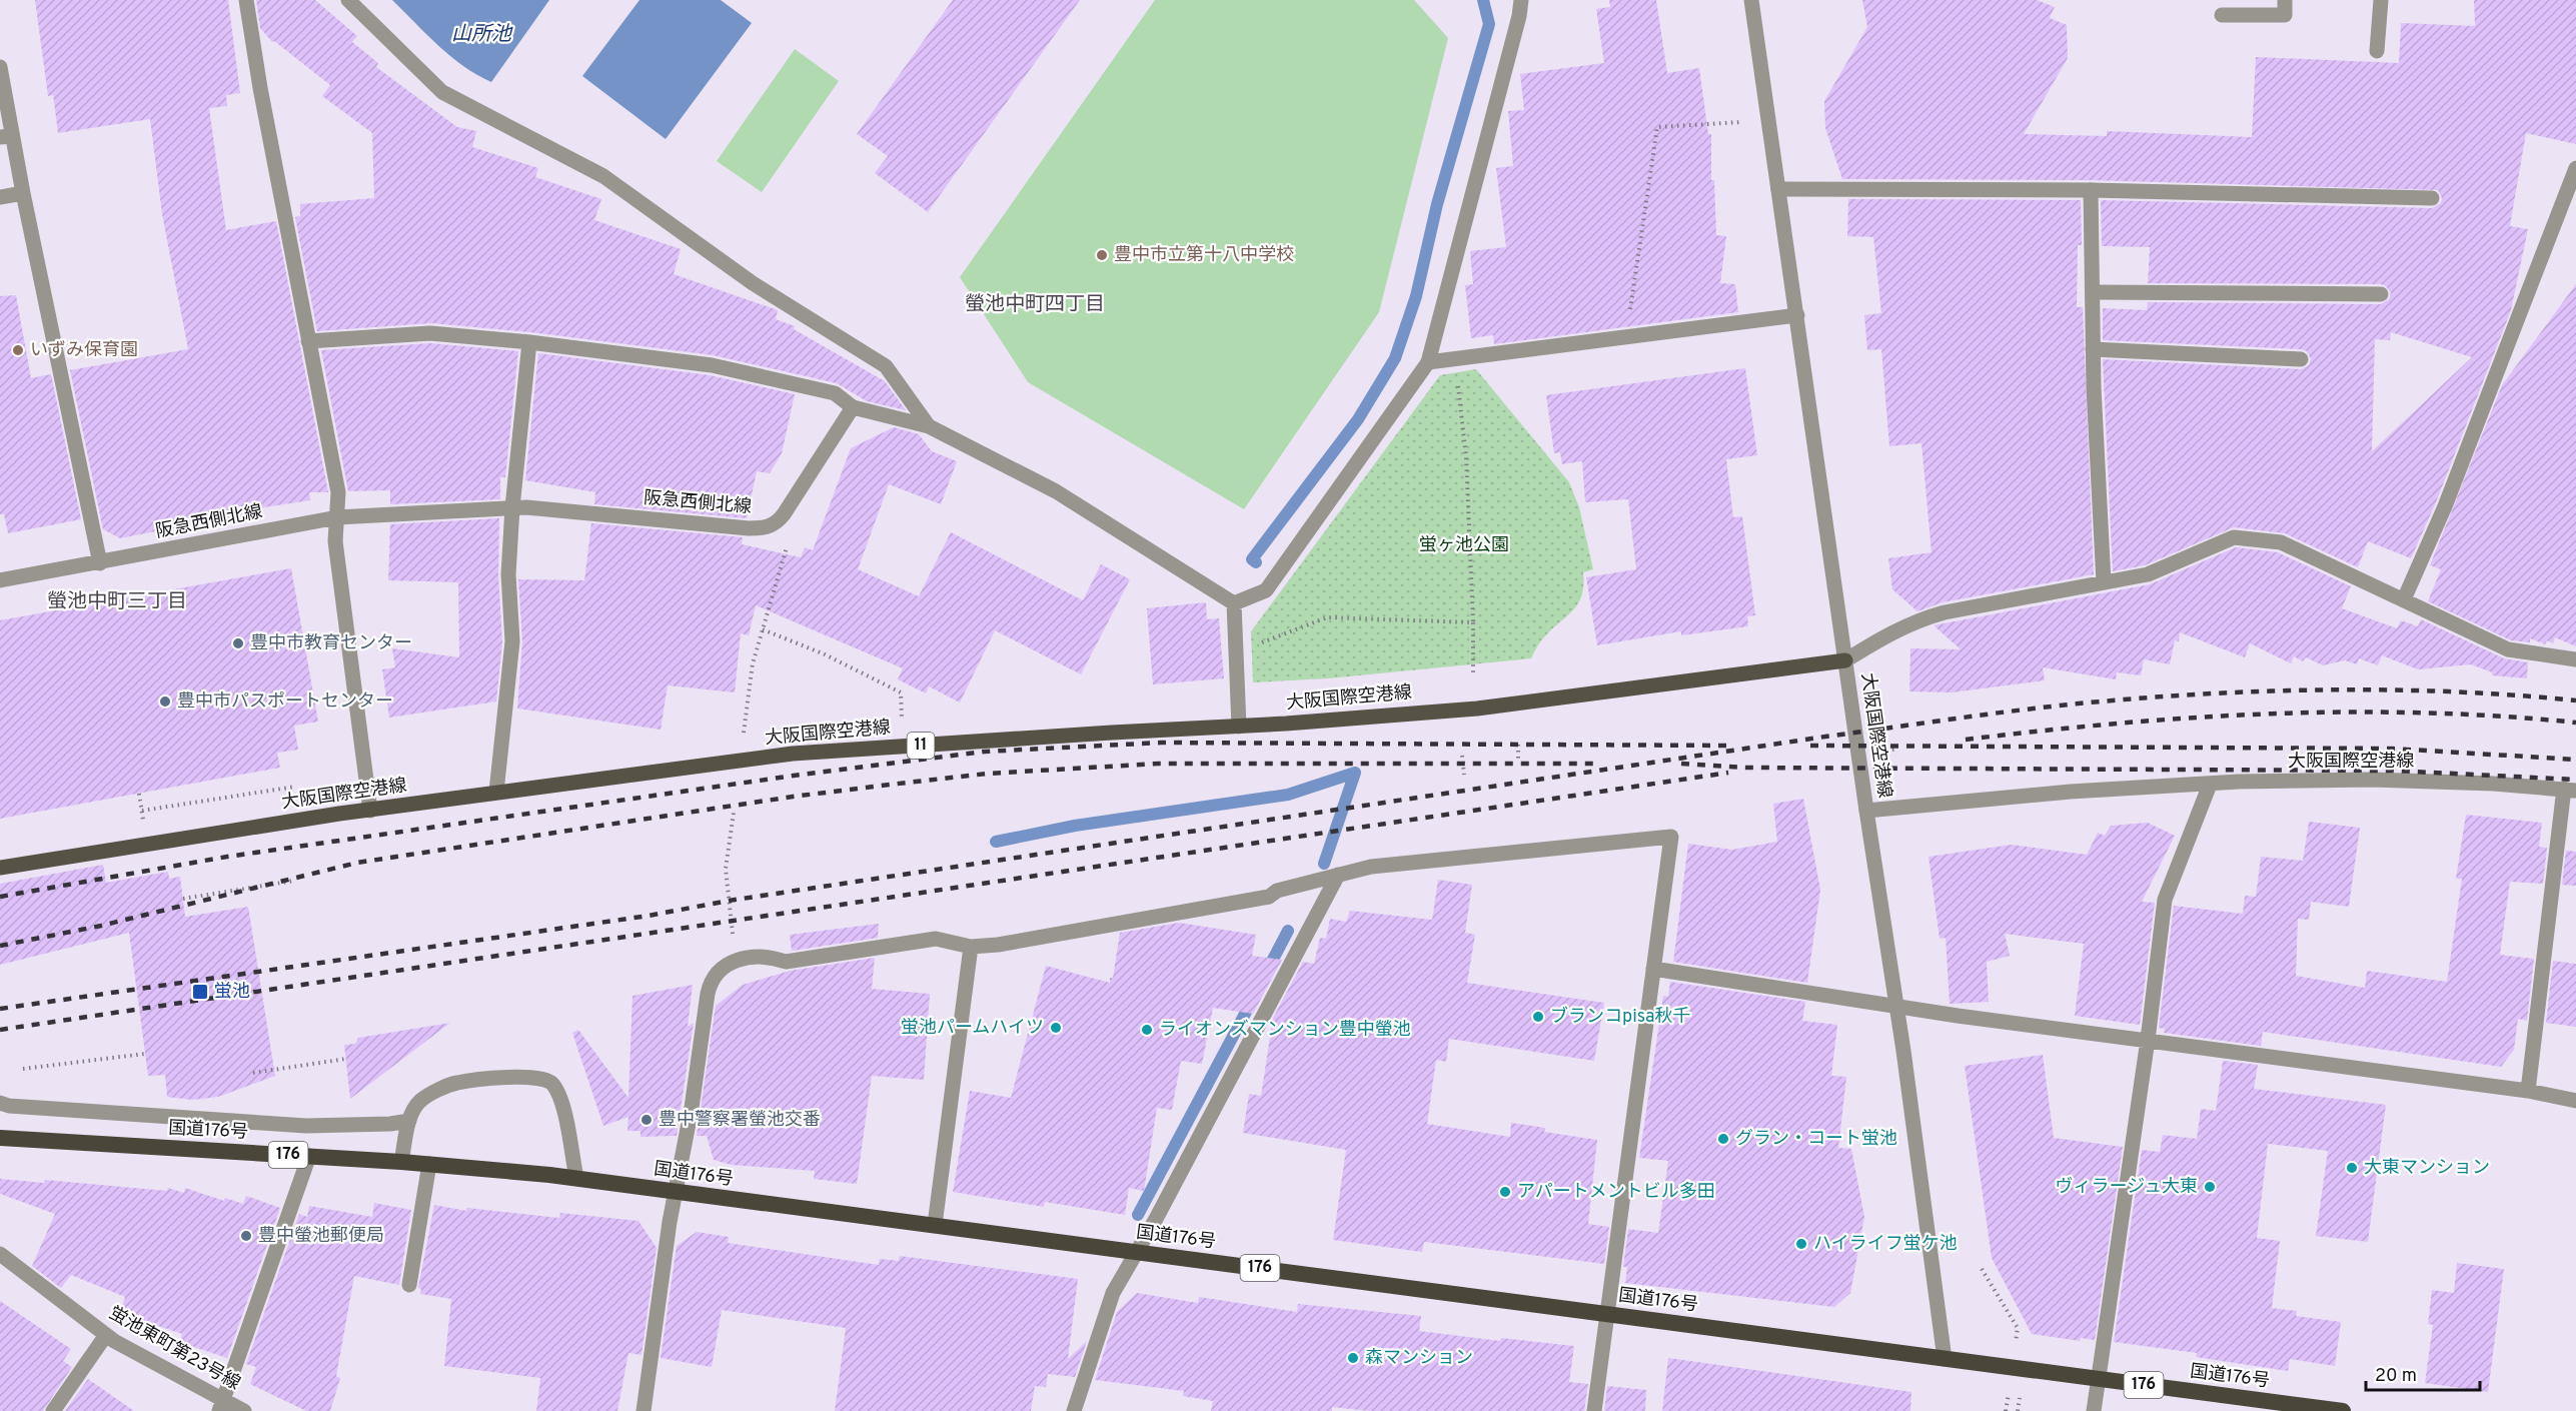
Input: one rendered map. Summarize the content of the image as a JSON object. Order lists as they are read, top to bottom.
{
  "streets": {
    "highway": ["国道176号", "176"],
    "main road": ["大阪国際空港線", "11"],
    "street": ["阪急西側北線", "蛍池東町第23号線"]
  },
  "districts": ["螢池中町四丁目", "螢池中町三丁目"],
  "water": ["山所池"],
  "parks": ["蛍ヶ池公園"],
  "places": {
    "other": [
      "豊中市立第十八中学校",
      "いずみ保育園",
      "豊中市教育センター",
      "豊中市パスポートセンター",
      "ブランコpisa秋千",
      "蛍池パームハイツ",
      "ライオンズマンション豊中螢池",
      "豊中警察署螢池交番",
      "グラン・コート蛍池",
      "大東マンション",
      "ヴィラージュ大東",
      "アパートメントビル多田",
      "豊中螢池郵便局",
      "ハイライフ蛍ケ池",
      "森マンション"
    ],
    "transit": ["蛍池"]
  },
  "scale_bar": "20 m"
}
